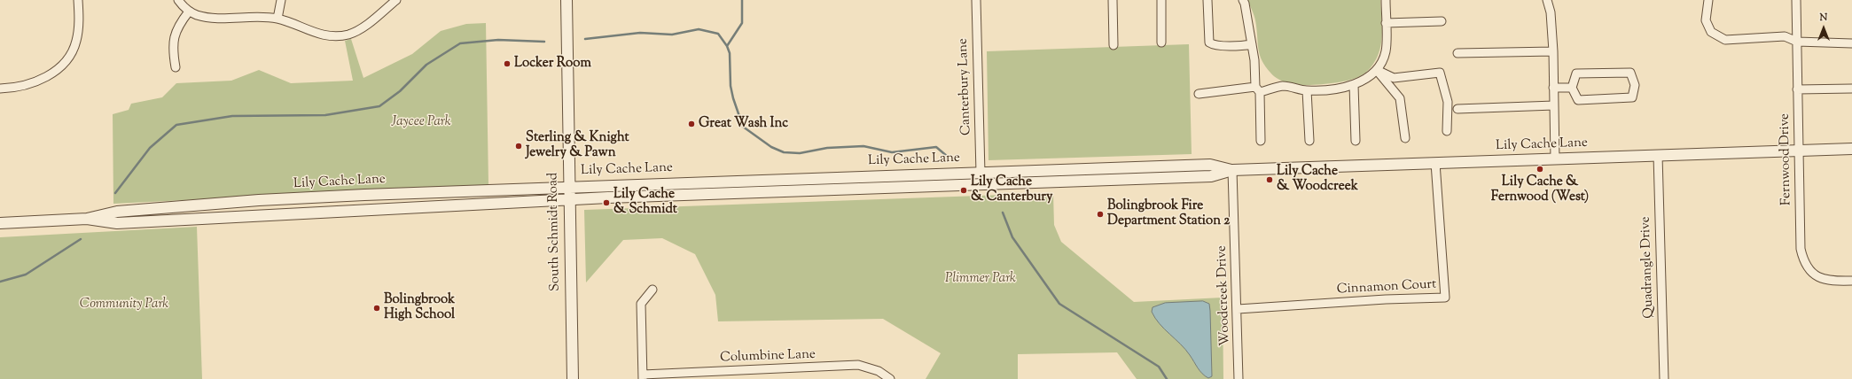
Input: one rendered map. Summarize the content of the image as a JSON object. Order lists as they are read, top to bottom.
{
  "streets": {
    "street": [
      "Canterbury Lane",
      "Lily Cache Lane",
      "Fernwood Drive",
      "South Schmidt Road",
      "Quadrangle Drive",
      "Cinnamon Court",
      "Woodcreek Drive",
      "Columbine Lane"
    ]
  },
  "crossings": [
    ["Canterbury Lane", "Lily Cache Lane"],
    ["Lily Cache Lane", "Fernwood Drive"],
    ["Lily Cache Lane", "South Schmidt Road"],
    ["Lily Cache Lane", "Quadrangle Drive"],
    ["Lily Cache Lane", "Cinnamon Court"],
    ["Lily Cache Lane", "Woodcreek Drive"],
    ["Cinnamon Court", "Woodcreek Drive"]
  ],
  "parks": ["Jaycee Park", "Plimmer Park", "Community Park"],
  "places": [
    "Locker Room",
    "Great Wash Inc",
    "Sterling & Knight Jewelry & Pawn",
    "Lily Cache & Fernwood (West)",
    "Lily Cache & Woodcreek",
    "Lily Cache & Canterbury",
    "Lily Cache & Schmidt",
    "Bolingbrook Fire Department Station 2",
    "Bolingbrook High School"
  ],
  "north": "top"
}
